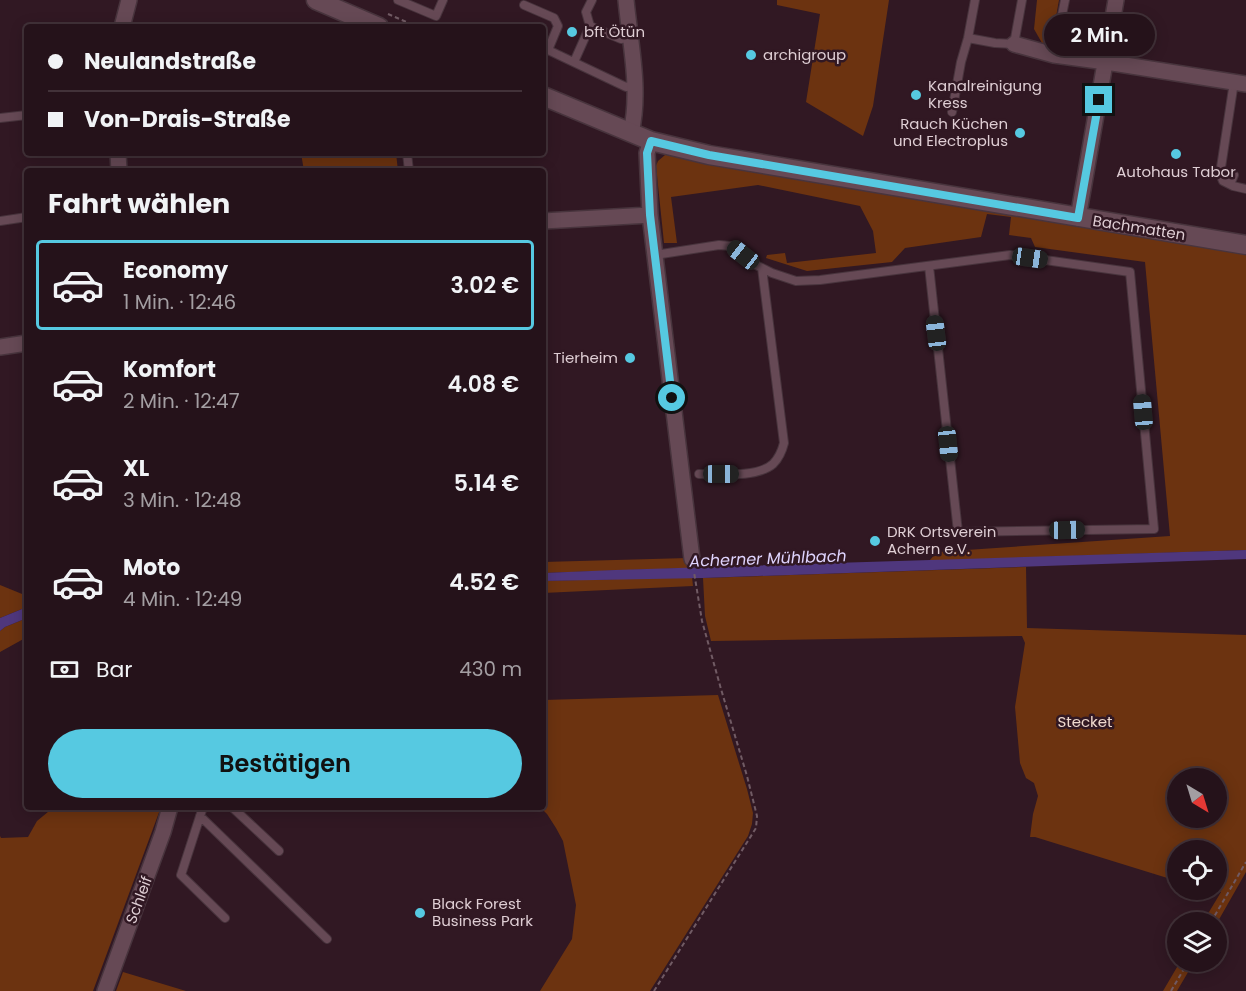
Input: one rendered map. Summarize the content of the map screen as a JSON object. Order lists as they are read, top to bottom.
{
  "streets": {
    "street": ["Bachmatten", "Schleif"]
  },
  "water": ["Acherner Mühlbach"],
  "parks": ["Stecket"],
  "places": [
    "bft Ötün",
    "archigroup",
    "Kanalreinigung Kress",
    "Rauch Küchen und Electroplus",
    "Autohaus Tabor",
    "Tierheim",
    "DRK Ortsverein Achern e.V.",
    "Black Forest Business Park"
  ],
  "north": "bottom right",
  "page": {
    "bubble": "2 Min.",
    "banner": ["Neulandstraße", "Von-Drais-Straße"],
    "heading": "Fahrt wählen",
    "list": [
      {
        "name": "Economy",
        "note": "1 Min. · 12:46",
        "value": "3.02 €"
      },
      {
        "name": "Komfort",
        "note": "2 Min. · 12:47",
        "value": "4.08 €"
      },
      {
        "name": "XL",
        "note": "3 Min. · 12:48",
        "value": "5.14 €"
      },
      {
        "name": "Moto",
        "note": "4 Min. · 12:49",
        "value": "4.52 €"
      }
    ],
    "pay": ["Bar", "430 m"],
    "buttons": "Bestätigen"
  }
}
